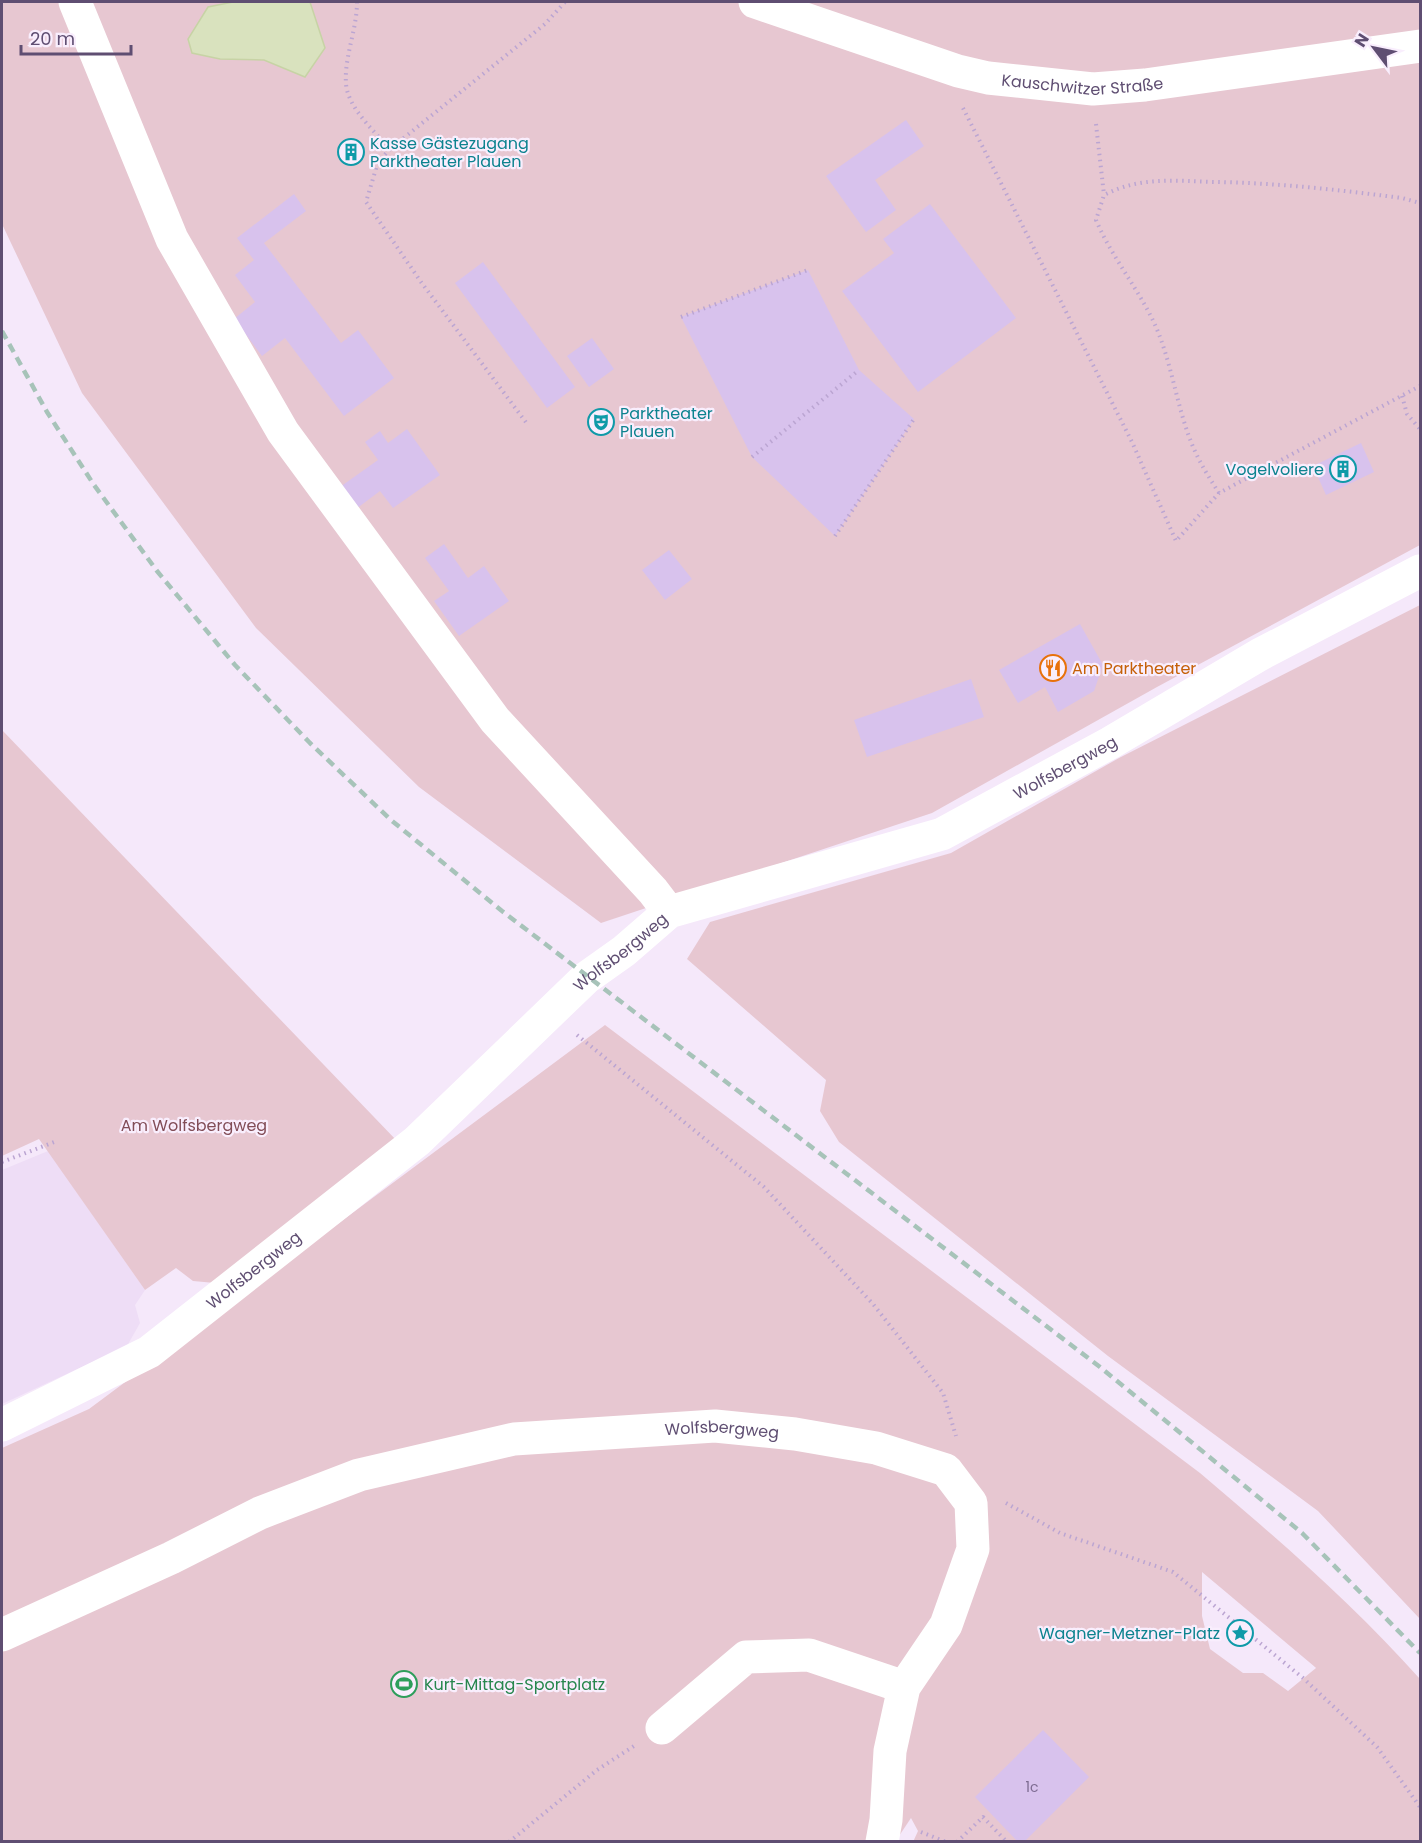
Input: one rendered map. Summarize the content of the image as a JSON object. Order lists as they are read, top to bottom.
{
  "streets": {
    "street": ["Kauschwitzer Straße", "Wolfsbergweg"]
  },
  "parks": ["Am Wolfsbergweg"],
  "places": {
    "building": ["Kasse Gästezugang Parktheater Plauen", "Vogelvoliere"],
    "theatre": ["Parktheater Plauen"],
    "restaurant": ["Am Parktheater"],
    "place": ["Wagner-Metzner-Platz"],
    "sports": ["Kurt-Mittag-Sportplatz"]
  },
  "house_numbers": ["1c"],
  "scale_bar": "20 m",
  "north": "top left"
}
